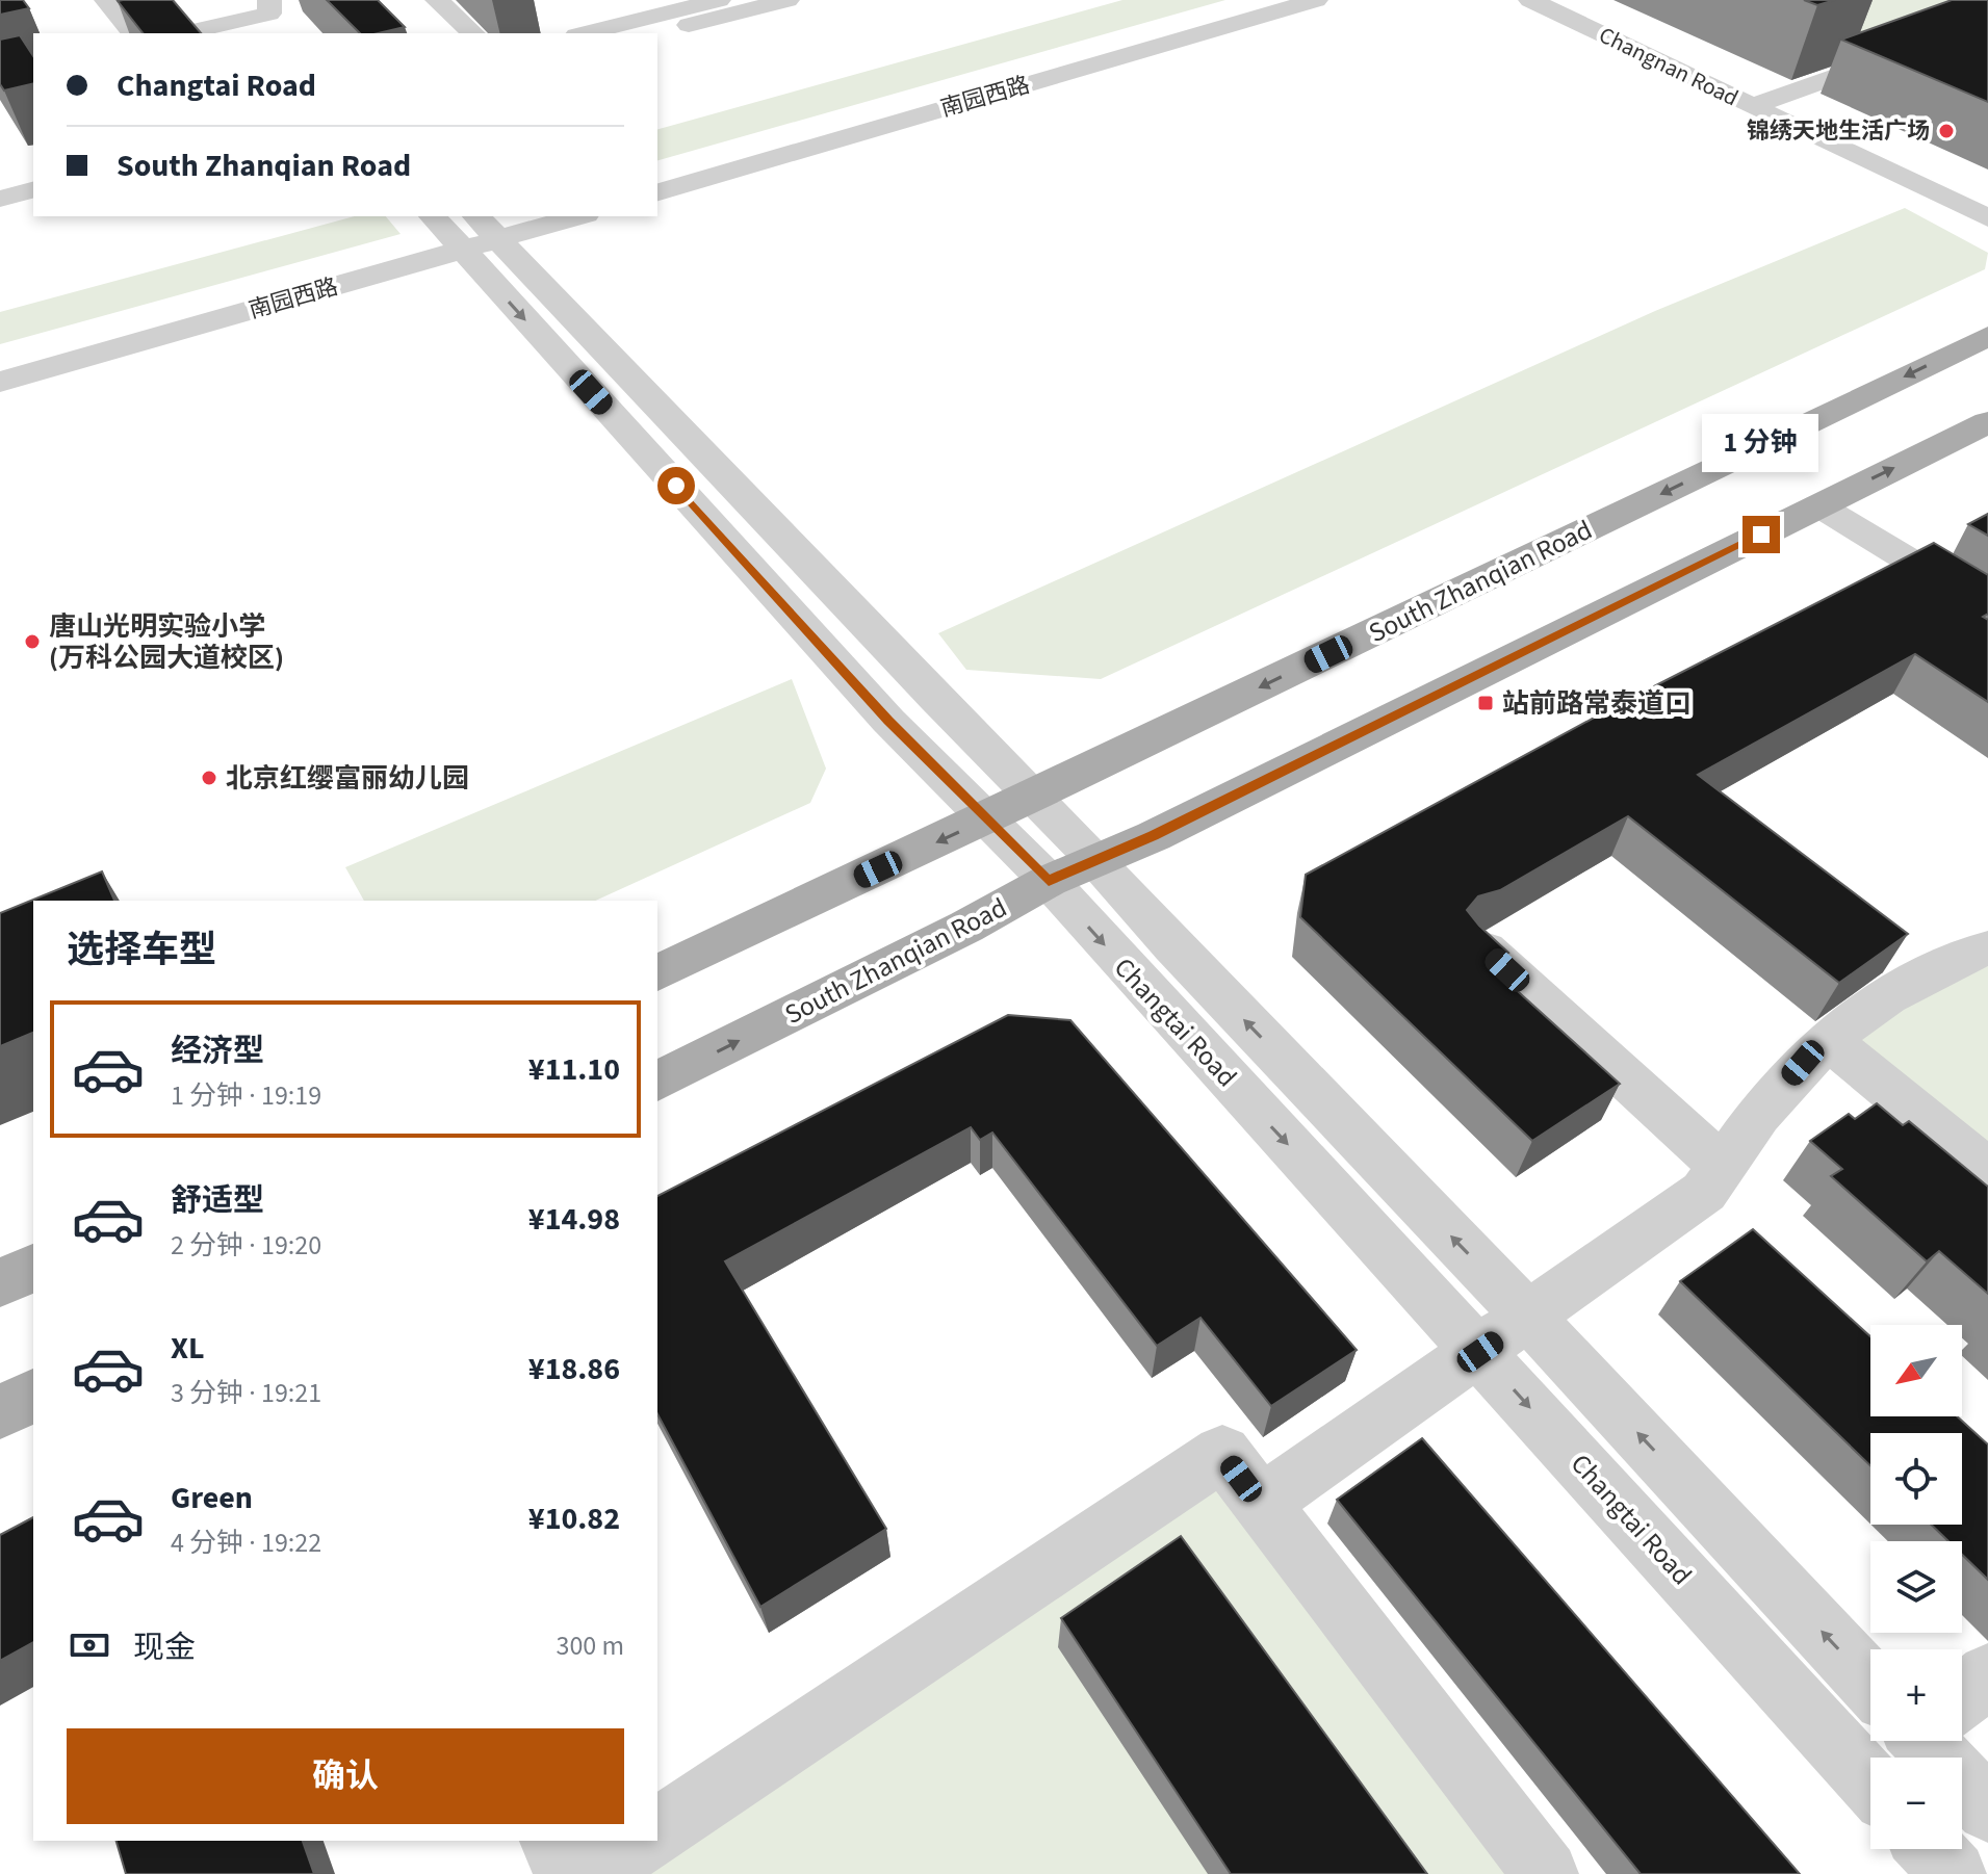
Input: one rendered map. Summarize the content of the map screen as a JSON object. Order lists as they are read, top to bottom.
{
  "streets": {
    "main road": ["South Zhanqian Road"],
    "street": ["Changnan Road", "南园西路", "Changtai Road"]
  },
  "crossings": [
    ["南园西路", "Changtai Road"],
    ["South Zhanqian Road", "Changtai Road"]
  ],
  "places": {
    "other": ["锦绣天地生活广场", "唐山光明实验小学 (万科公园大道校区)", "北京红缨富丽幼儿园"],
    "transit": ["站前路常泰道口"]
  },
  "north": "bottom left",
  "page": {
    "banner": ["Changtai Road", "South Zhanqian Road"],
    "bubble": "1 分钟",
    "heading": "选择车型",
    "list": [
      {
        "name": "经济型",
        "note": "1 分钟 · 19:19",
        "value": "¥11.10"
      },
      {
        "name": "舒适型",
        "note": "2 分钟 · 19:20",
        "value": "¥14.98"
      },
      {
        "name": "XL",
        "note": "3 分钟 · 19:21",
        "value": "¥18.86"
      },
      {
        "name": "Green",
        "note": "4 分钟 · 19:22",
        "value": "¥10.82"
      }
    ],
    "map_buttons": ["+", "−"],
    "pay": ["现金", "300 m"],
    "buttons": "确认"
  }
}
